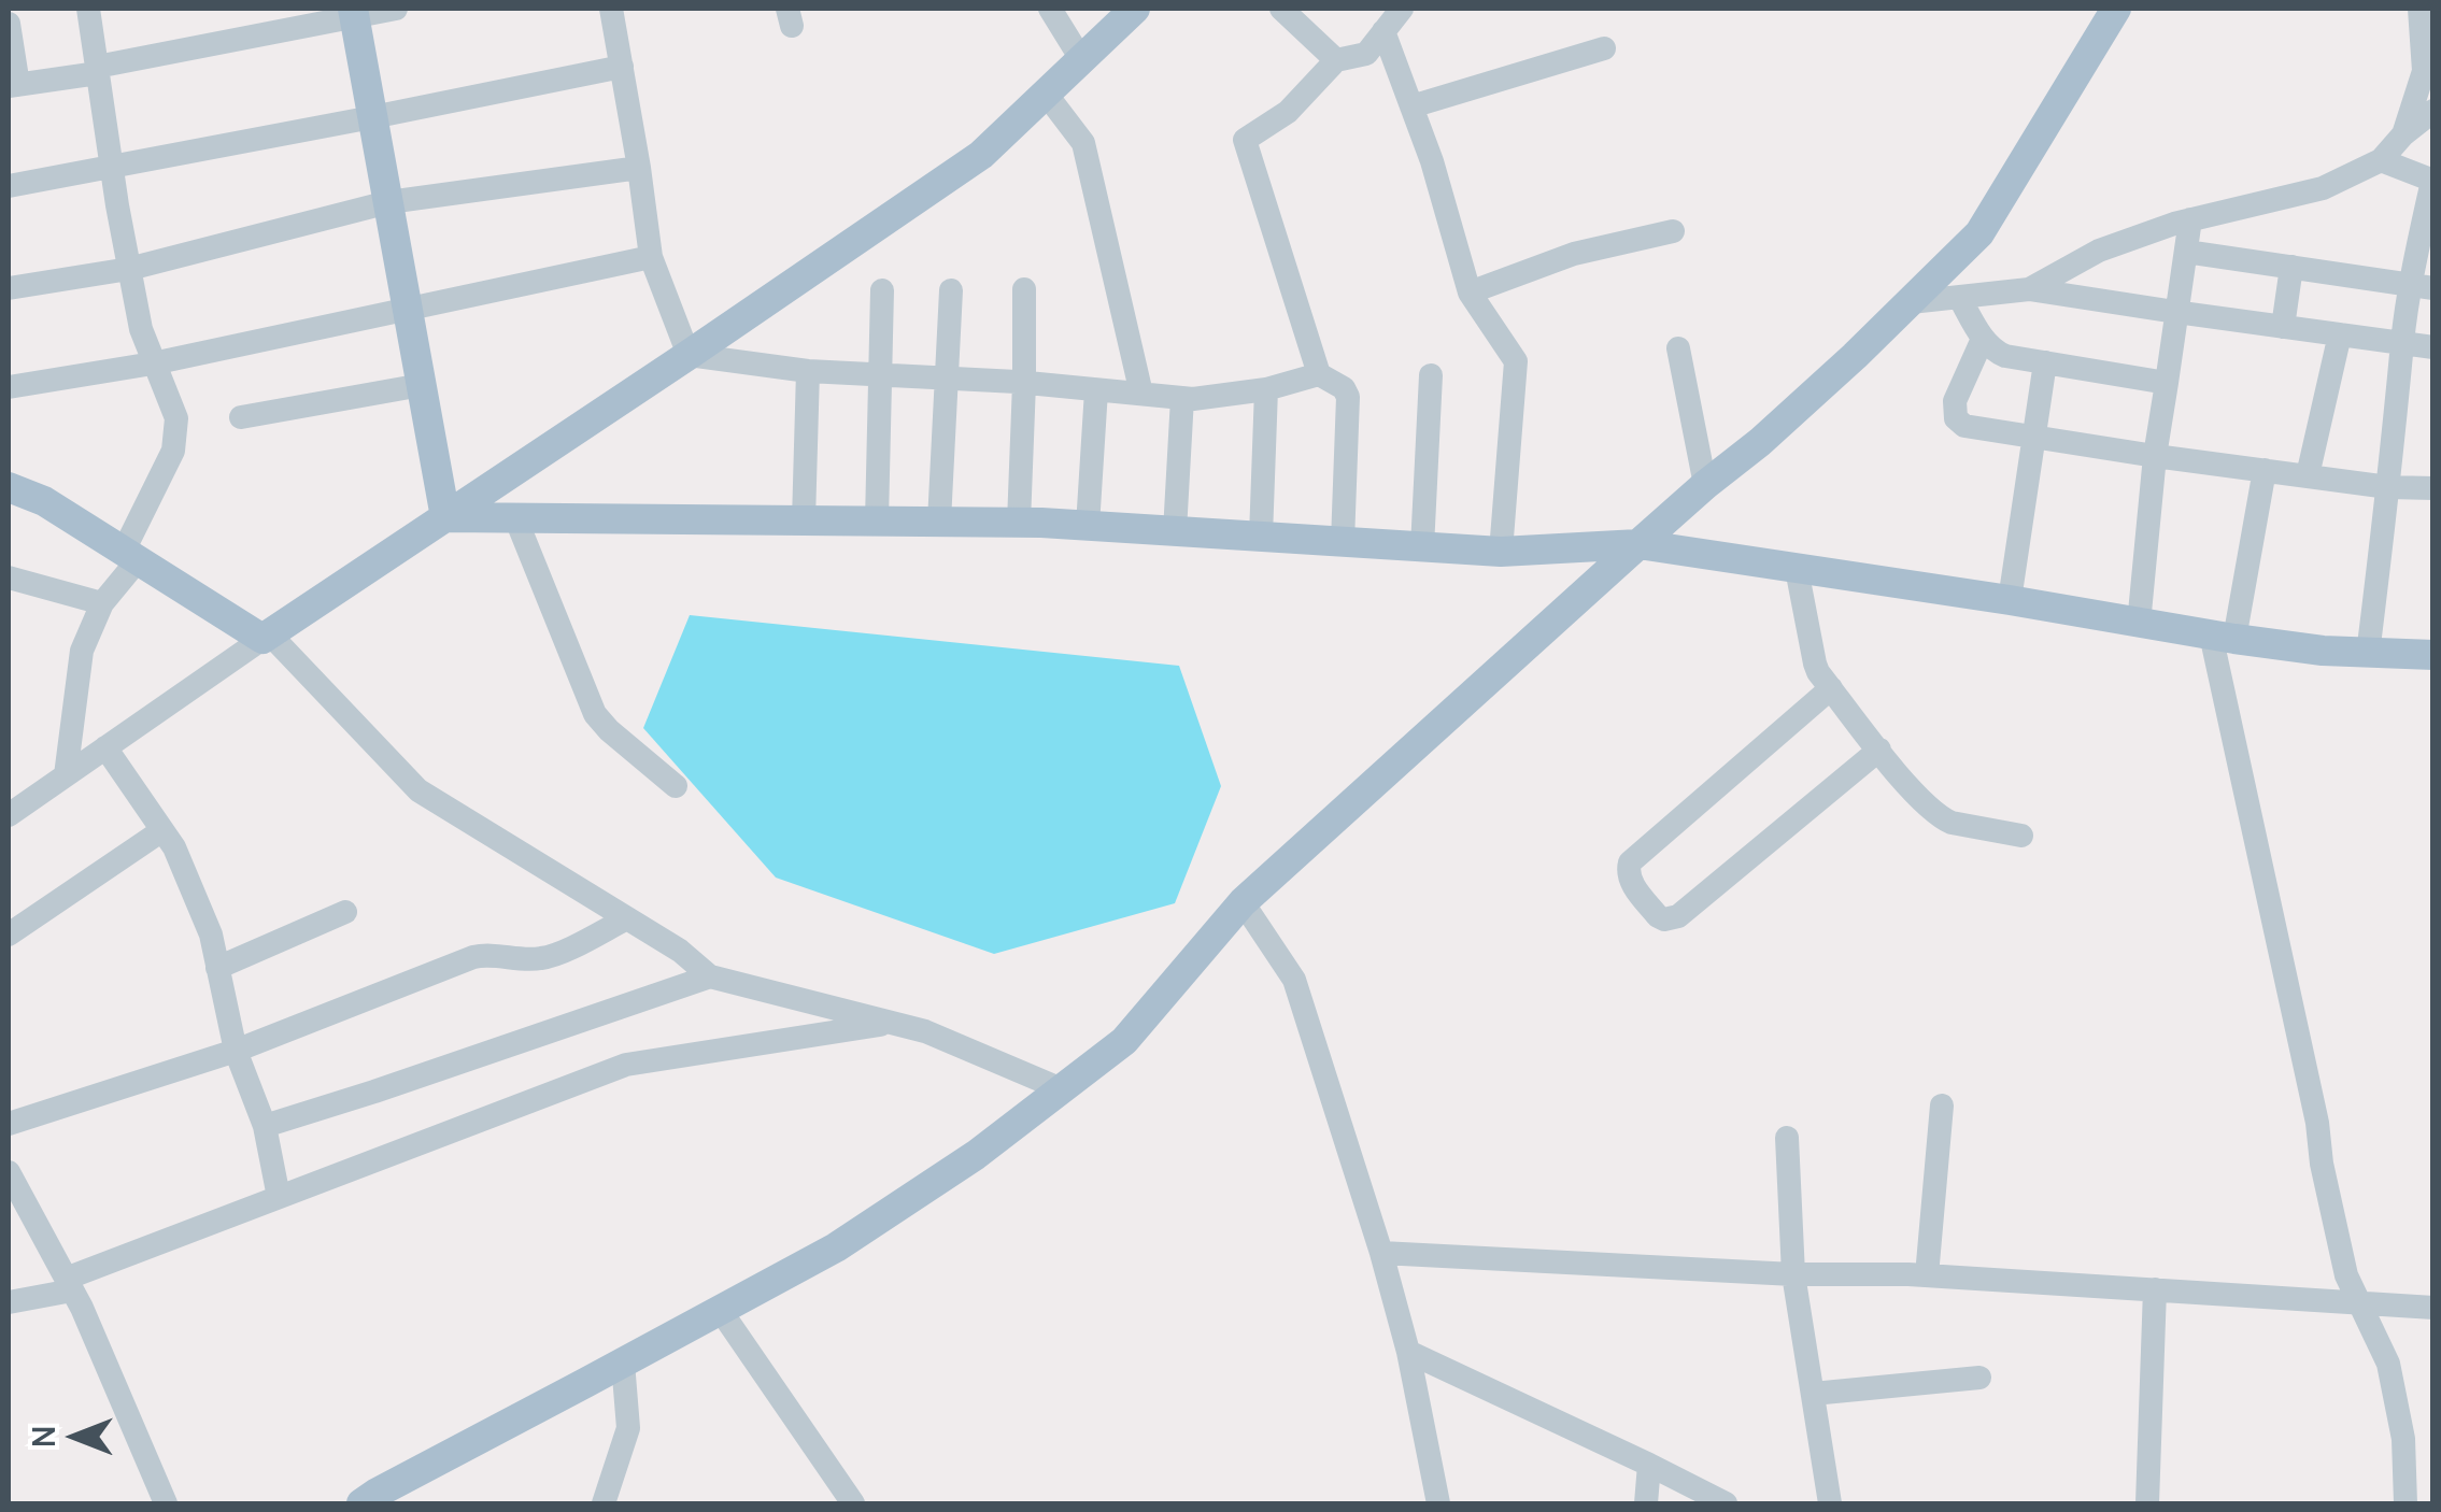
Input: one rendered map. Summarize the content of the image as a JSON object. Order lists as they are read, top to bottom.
{
  "north": "left"
}
